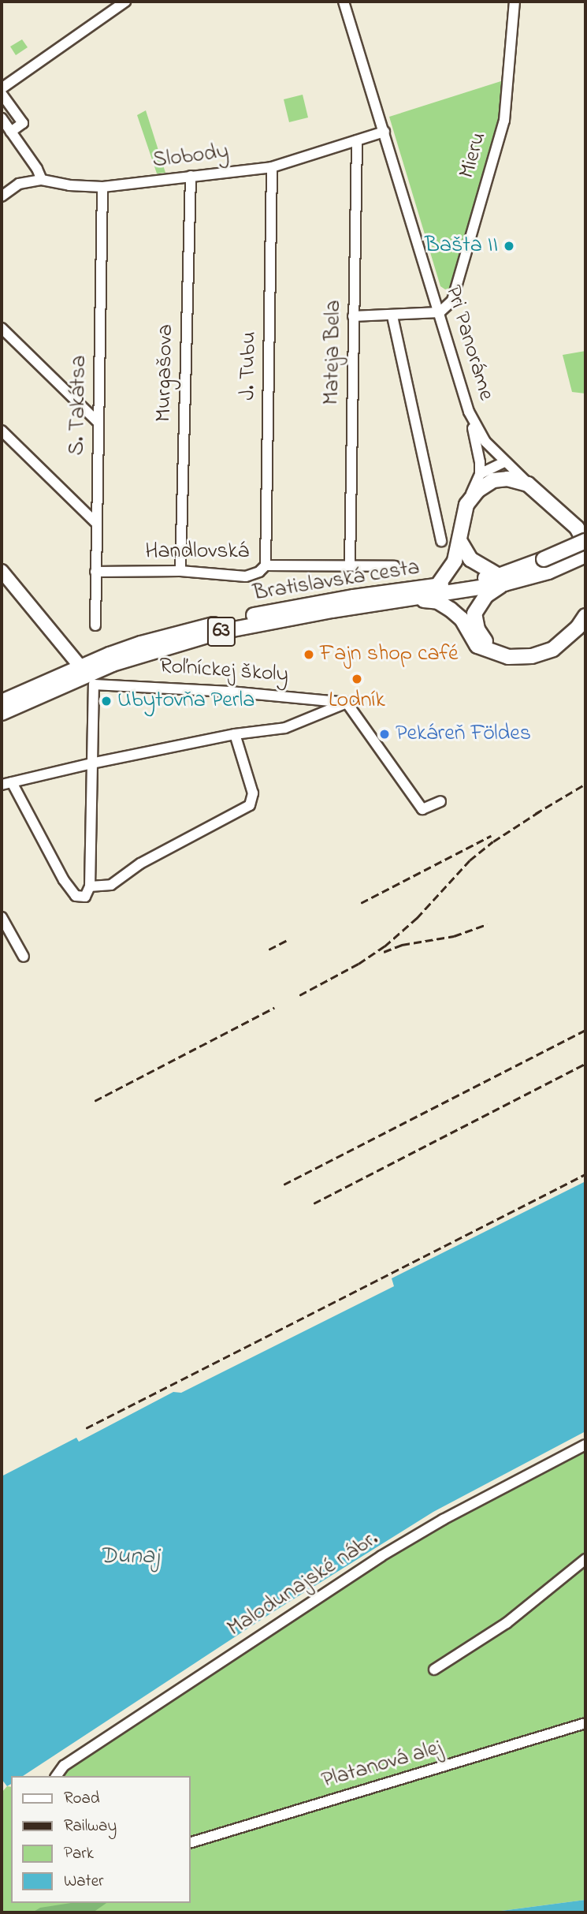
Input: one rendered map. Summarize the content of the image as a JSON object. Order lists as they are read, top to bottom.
{
  "streets": {
    "main road": ["Bratislavská cesta", "63"],
    "street": [
      "Mieru",
      "Slobody",
      "Pri Panoráme",
      "Mateja Bela",
      "J. Tubu",
      "Murgašova",
      "S. Takátsa",
      "Handlovská",
      "Roľníckej školy",
      "Malodunajské nábr.",
      "Platanová alej"
    ]
  },
  "crossings": [
    ["Mieru", "Pri Panoráme"],
    ["Slobody", "Pri Panoráme"],
    ["Slobody", "Mateja Bela"],
    ["Slobody", "J. Tubu"],
    ["Slobody", "Murgašova"],
    ["Slobody", "S. Takátsa"],
    ["Pri Panoráme", "Bratislavská cesta"],
    ["Mateja Bela", "Handlovská"],
    ["J. Tubu", "Handlovská"],
    ["Murgašova", "Handlovská"],
    ["S. Takátsa", "Handlovská"],
    ["Bratislavská cesta", "Roľníckej školy"]
  ],
  "water": ["Dunaj"],
  "places": [
    "Bašta II",
    "Fajn shop café",
    "Lodník",
    "Ubytovňa Perla",
    "Pekáreň Földes"
  ],
  "legend": [
    "Road",
    "Railway",
    "Park",
    "Water"
  ]
}
